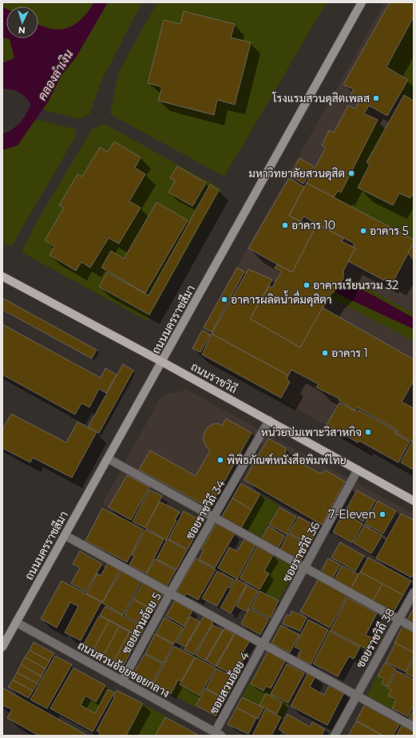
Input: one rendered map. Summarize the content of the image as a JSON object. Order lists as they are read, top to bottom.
{
  "streets": {
    "main road": ["ถนนนครราชสีมา", "ถนนราชวิถี"],
    "street": [
      "ซอยราชวิถี 34",
      "ซอยราชวิถี 36",
      "ซอยสวนอ้อย 5",
      "ซอยราชวิถี 38",
      "ถนนสวนอ้อยซอยกลาง",
      "ซอยสวนอ้อย 4"
    ]
  },
  "crossings": [
    ["ถนนนครราชสีมา", "ถนนราชวิถี"],
    ["ถนนนครราชสีมา", "ถนนสวนอ้อยซอยกลาง"],
    ["ถนนราชวิถี", "ซอยราชวิถี 34"],
    ["ถนนราชวิถี", "ซอยราชวิถี 36"],
    ["ซอยราชวิถี 34", "ซอยสวนอ้อย 5"],
    ["ซอยราชวิถี 36", "ซอยสวนอ้อย 4"],
    ["ซอยสวนอ้อย 5", "ถนนสวนอ้อยซอยกลาง"],
    ["ถนนสวนอ้อยซอยกลาง", "ซอยสวนอ้อย 4"]
  ],
  "water": ["คลองลำเงิน"],
  "places": [
    "โรงแรมสวนดุสิตเพลส",
    "มหาวิทยาลัยสวนดุสิต",
    "อาคาร 10",
    "อาคาร 5",
    "อาคารเรียนรวม 32",
    "อาคารผลิตน้ำดื่มดุสิตา",
    "อาคาร 1",
    "หน่วยบ่มเพาะวิสาหกิจ",
    "พิพิธภัณฑ์หนังสือพิมพ์ไทย",
    "7-Eleven"
  ],
  "north": "bottom"
}
